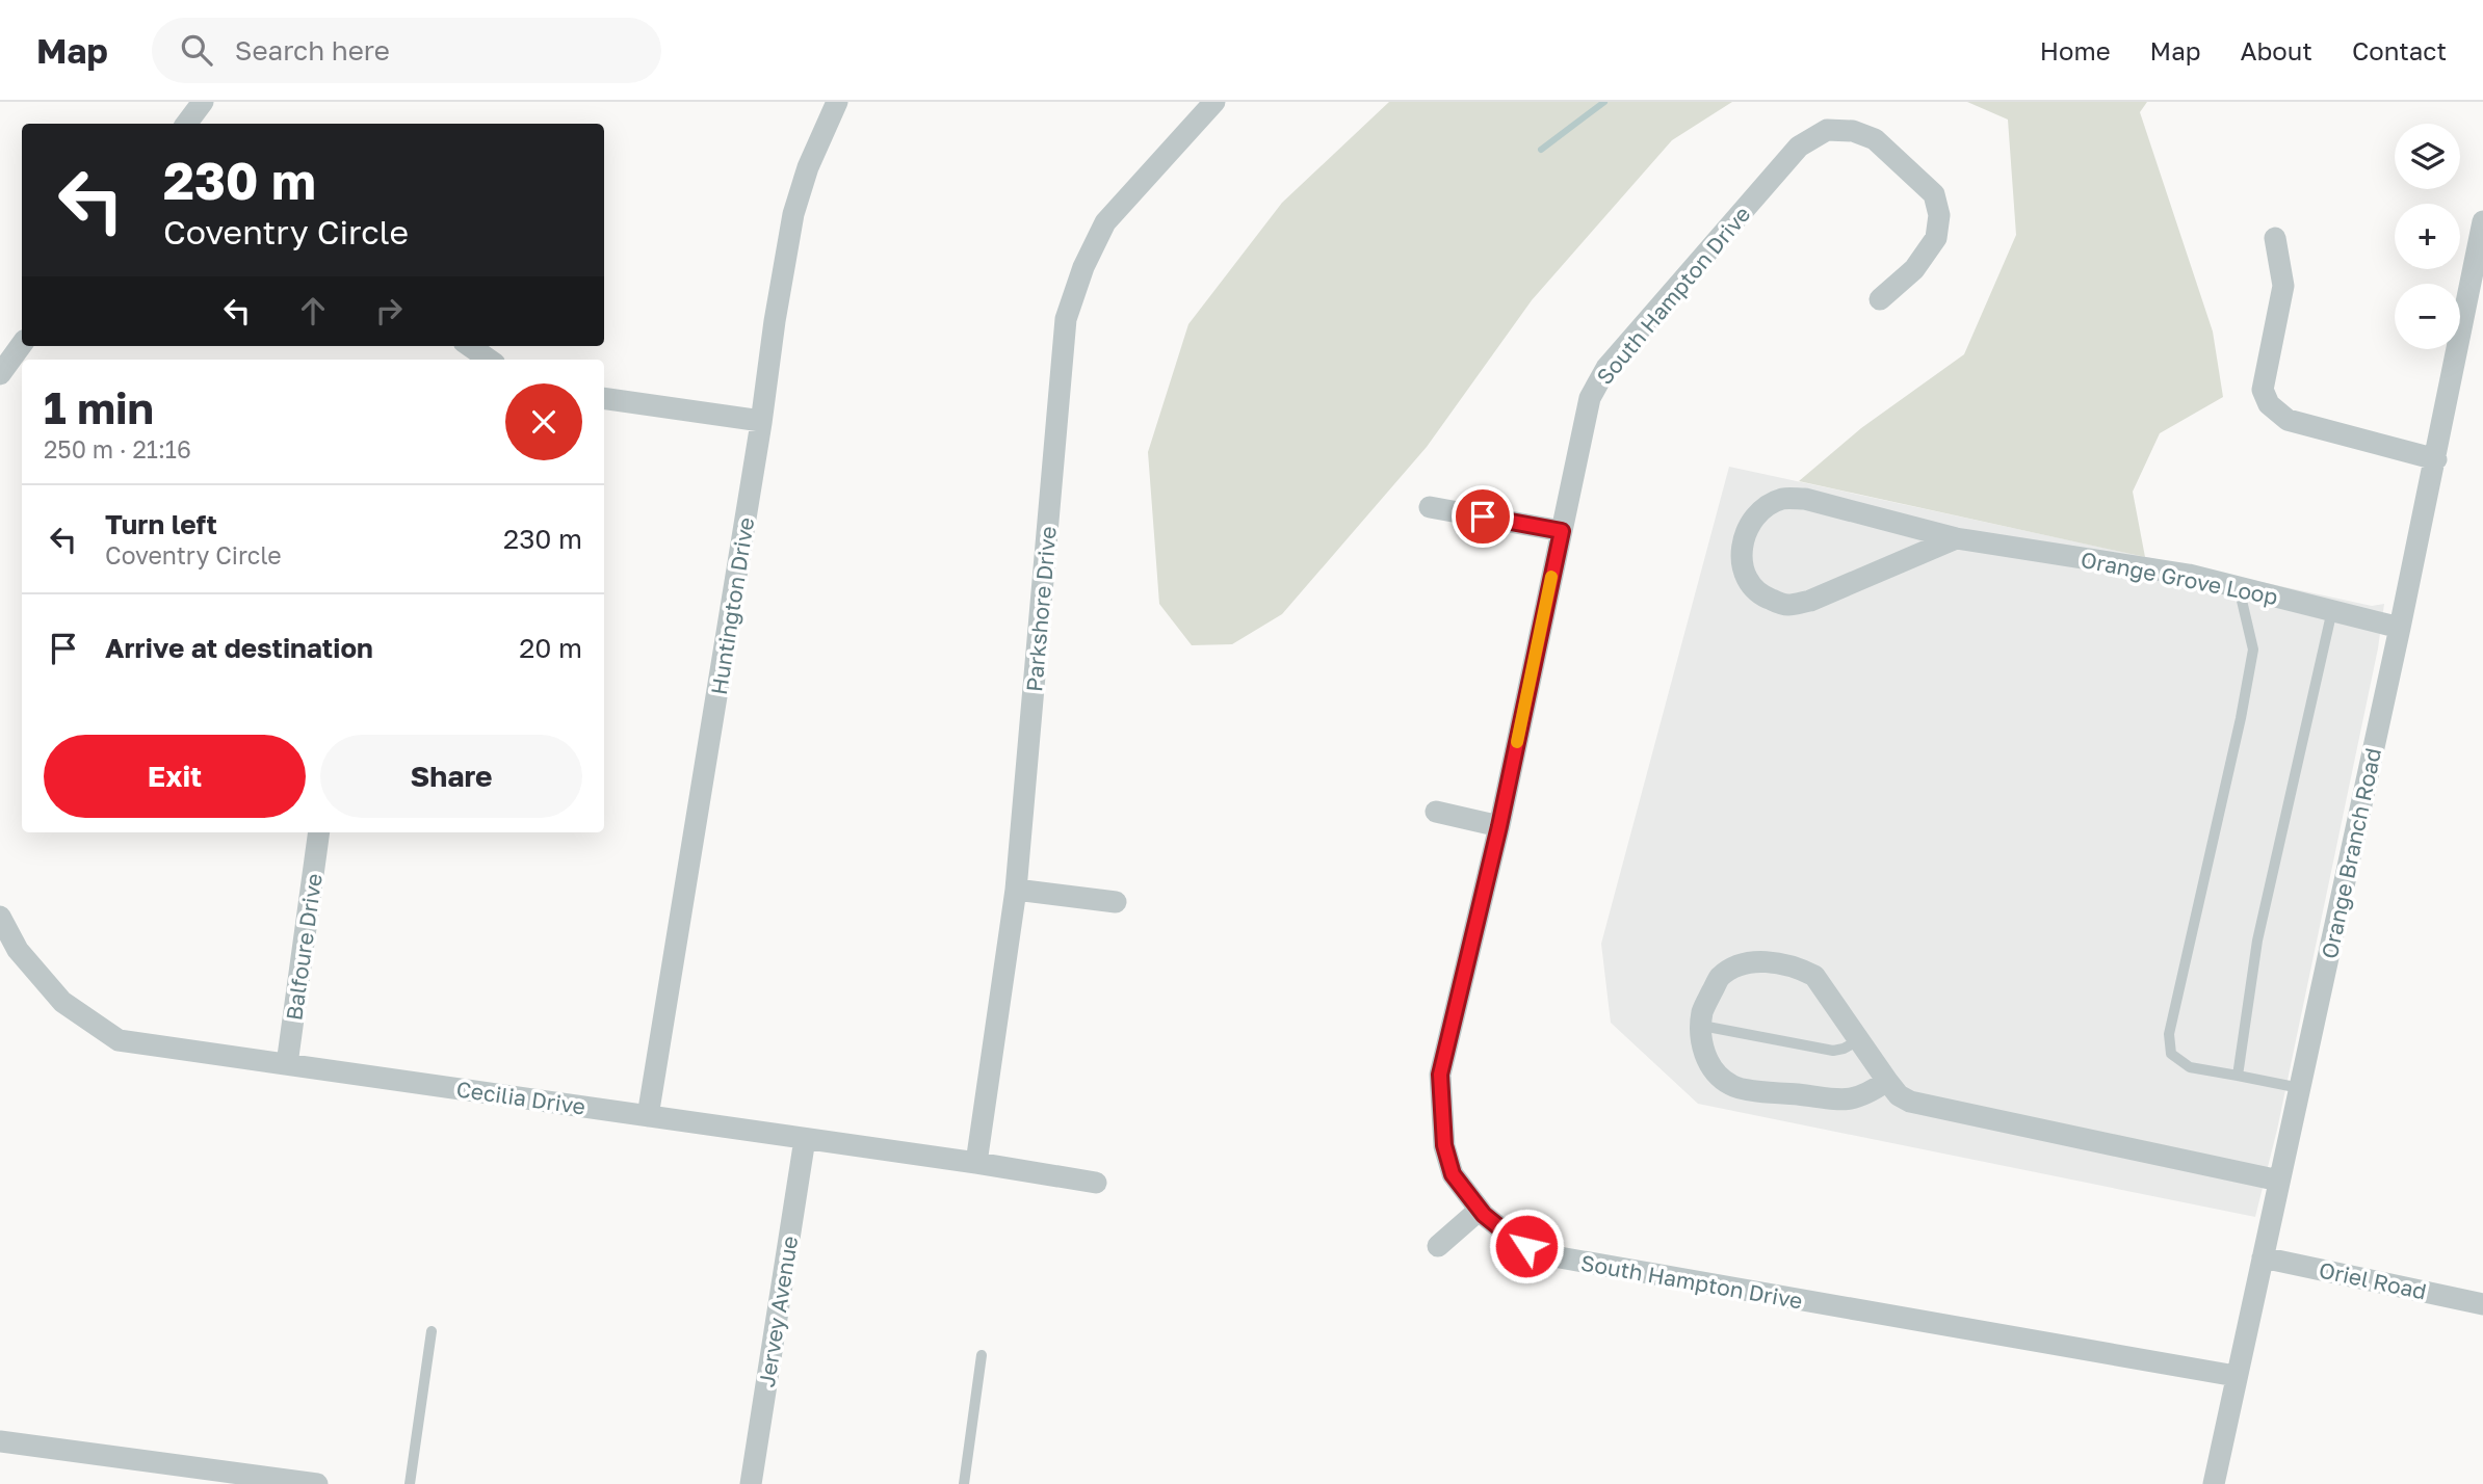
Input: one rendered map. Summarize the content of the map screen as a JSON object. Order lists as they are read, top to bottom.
{
  "streets": {
    "street": [
      "South Hampton Drive",
      "Orange Grove Loop",
      "Huntington Drive",
      "Parkshore Drive",
      "Orange Branch Road",
      "Balfoure Drive",
      "Cecilia Drive",
      "Oriel Road",
      "Jervey Avenue"
    ]
  },
  "crossings": [
    ["South Hampton Drive", "Orange Branch Road"],
    ["Orange Grove Loop", "Orange Branch Road"],
    ["Huntington Drive", "Cecilia Drive"],
    ["Parkshore Drive", "Cecilia Drive"],
    ["Orange Branch Road", "Oriel Road"],
    ["Balfoure Drive", "Cecilia Drive"],
    ["Cecilia Drive", "Jervey Avenue"]
  ],
  "page": {
    "header": "Map",
    "search": "Search here",
    "nav": [
      "Home",
      "Map",
      "About",
      "Contact"
    ],
    "map_buttons": ["+", "−"],
    "turn": ["230 m", "Coventry Circle"],
    "heading": ["1 min", "250 m · 21:16"],
    "list": [
      {
        "name": "Turn left",
        "note": "Coventry Circle",
        "value": "230 m"
      },
      {
        "name": "Arrive at destination",
        "value": "20 m"
      }
    ],
    "buttons": ["Exit", "Share"]
  }
}
